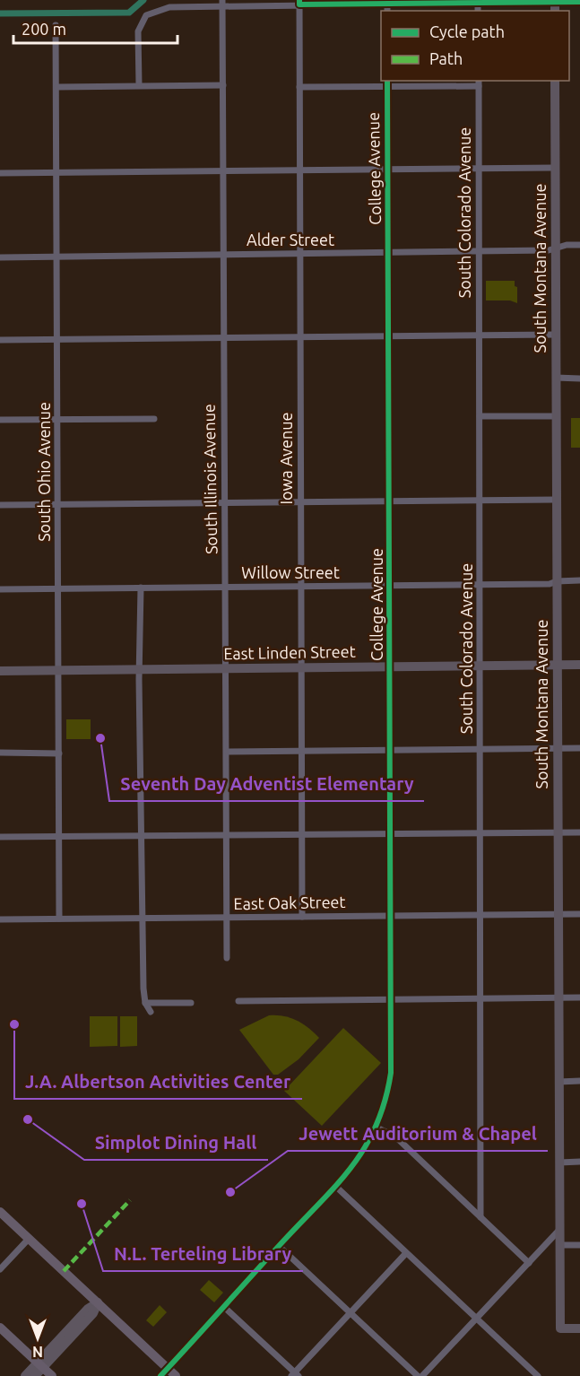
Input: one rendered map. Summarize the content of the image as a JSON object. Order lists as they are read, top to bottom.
{
  "streets": {
    "street": [
      "College Avenue",
      "South Colorado Avenue",
      "Alder Street",
      "South Montana Avenue",
      "Iowa Avenue",
      "South Ohio Avenue",
      "South Illinois Avenue",
      "Willow Street",
      "East Linden Street",
      "East Oak Street"
    ]
  },
  "crossings": [
    ["College Avenue", "Alder Street"],
    ["College Avenue", "Willow Street"],
    ["College Avenue", "East Linden Street"],
    ["College Avenue", "East Oak Street"],
    ["South Colorado Avenue", "Alder Street"],
    ["South Colorado Avenue", "Willow Street"],
    ["South Colorado Avenue", "East Linden Street"],
    ["South Colorado Avenue", "East Oak Street"],
    ["Alder Street", "South Montana Avenue"],
    ["Alder Street", "Iowa Avenue"],
    ["Alder Street", "South Ohio Avenue"],
    ["Alder Street", "South Illinois Avenue"],
    ["South Montana Avenue", "Willow Street"],
    ["South Montana Avenue", "East Linden Street"],
    ["South Montana Avenue", "East Oak Street"],
    ["Iowa Avenue", "Willow Street"],
    ["Iowa Avenue", "East Linden Street"],
    ["Iowa Avenue", "East Oak Street"],
    ["South Ohio Avenue", "Willow Street"],
    ["South Ohio Avenue", "East Linden Street"],
    ["South Ohio Avenue", "East Oak Street"],
    ["South Illinois Avenue", "Willow Street"],
    ["South Illinois Avenue", "East Linden Street"],
    ["South Illinois Avenue", "East Oak Street"]
  ],
  "places": [
    "Seventh Day Adventist Elementary",
    "J.A. Albertson Activities Center",
    "Simplot Dining Hall",
    "Jewett Auditorium & Chapel",
    "N.L. Terteling Library"
  ],
  "legend": ["Cycle path", "Path"],
  "scale_bar": "200 m",
  "north": "bottom"
}
